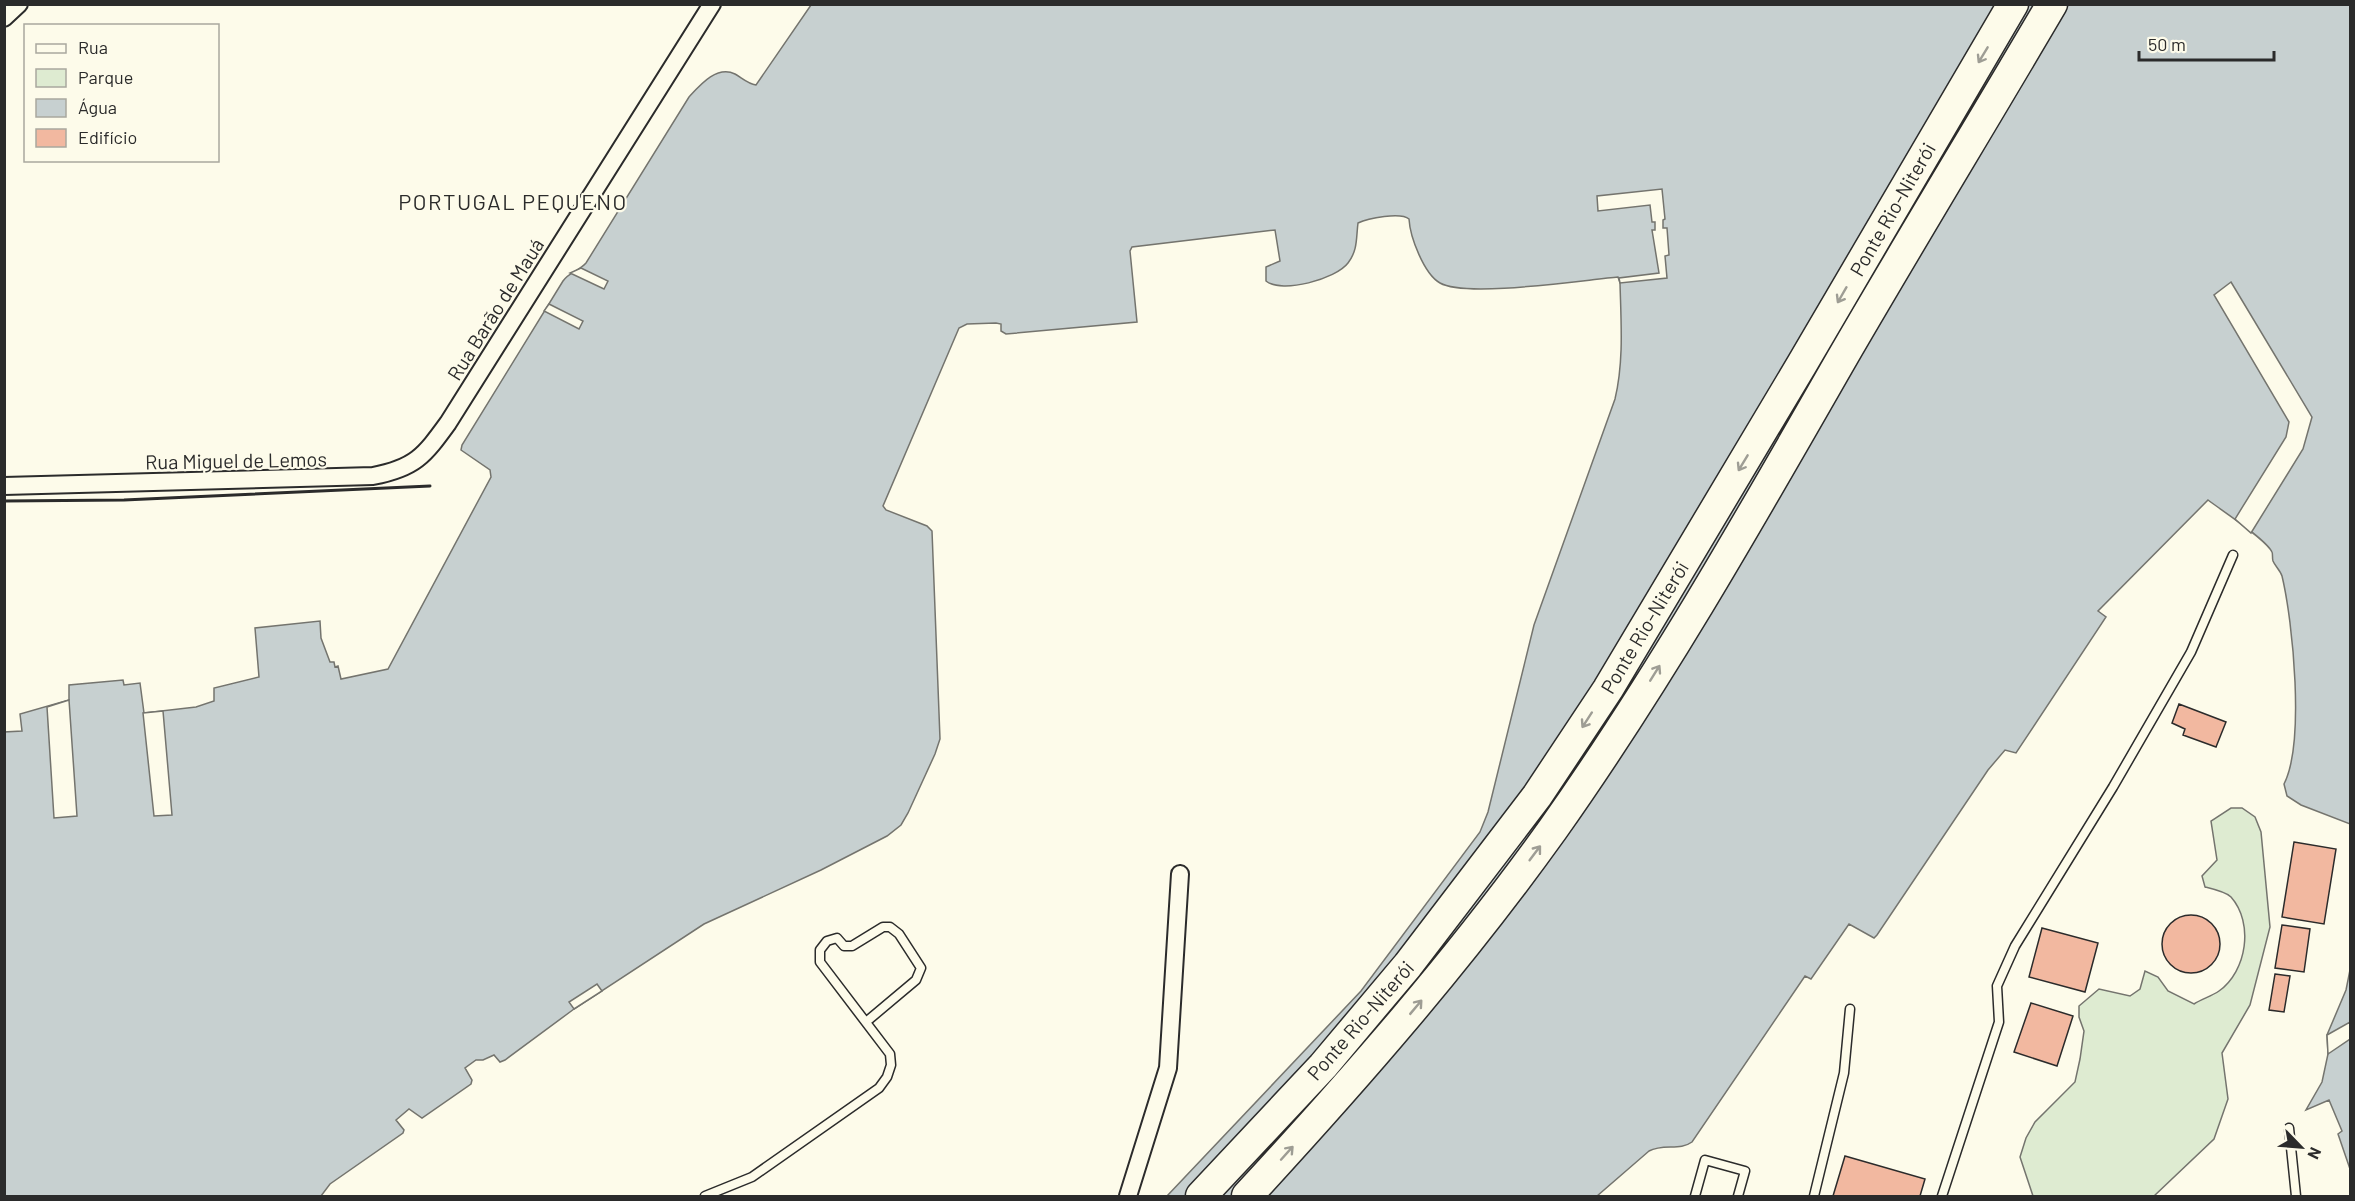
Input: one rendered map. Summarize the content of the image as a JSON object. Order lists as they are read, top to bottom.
{
  "streets": {
    "highway": ["Ponte Rio-Niterói"],
    "street": ["Rua Barão de Mauá", "Rua Miguel de Lemos"]
  },
  "crossings": [
    ["Rua Barão de Mauá", "Rua Miguel de Lemos"]
  ],
  "districts": ["PORTUGAL PEQUENO"],
  "legend": [
    "Rua",
    "Parque",
    "Água",
    "Edifício"
  ],
  "scale_bar": "50 m",
  "north": "bottom right"
}
